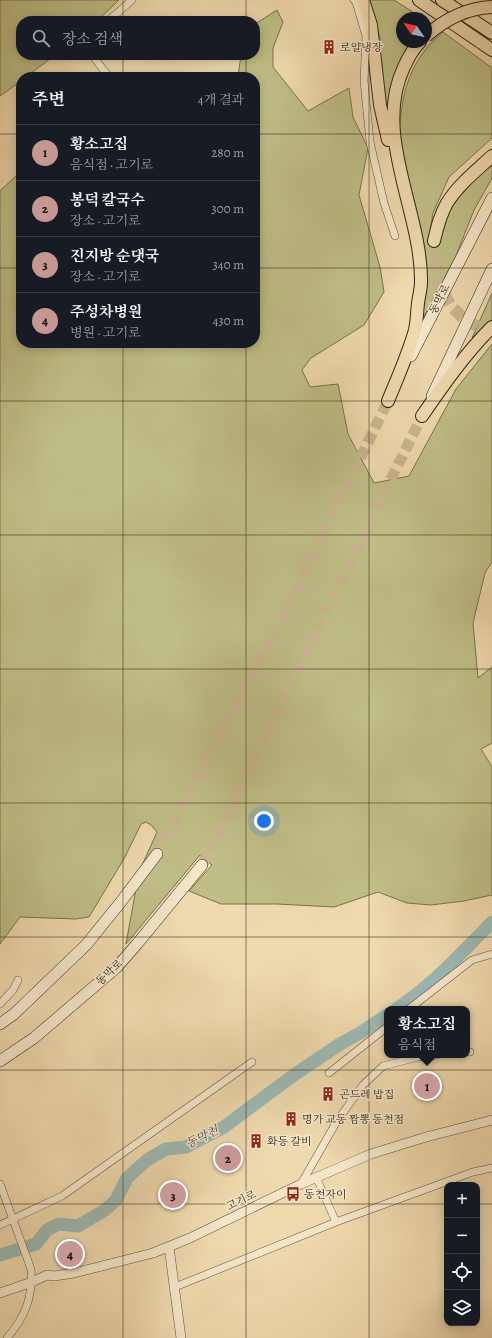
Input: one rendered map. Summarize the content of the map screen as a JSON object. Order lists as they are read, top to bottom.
{
  "streets": {
    "main road": ["동막로"],
    "street": ["고기로"]
  },
  "water": ["동막천"],
  "places": {
    "building": [
      "로얄냉장",
      "곤드레 밥집",
      "명가 교동 짬뽕 동천점",
      "화동 갈비"
    ],
    "bus stop": ["동천자이"]
  },
  "north": "top left",
  "page": {
    "search": "장소 검색",
    "heading": ["주변", "4개 결과"],
    "list": [
      {
        "mark": "1",
        "name": "황소고집",
        "note": "음식점 · 고기로",
        "value": "280 m"
      },
      {
        "mark": "2",
        "name": "봉덕 칼국수",
        "note": "장소 · 고기로",
        "value": "300 m"
      },
      {
        "mark": "3",
        "name": "진지방 순댓국",
        "note": "장소 · 고기로",
        "value": "340 m"
      },
      {
        "mark": "4",
        "name": "주성차병원",
        "note": "병원 · 고기로",
        "value": "430 m"
      }
    ],
    "popup": ["황소고집", "음식점"],
    "pins": [
      "1",
      "2",
      "3",
      "4"
    ],
    "map_buttons": ["+", "−"]
  }
}
